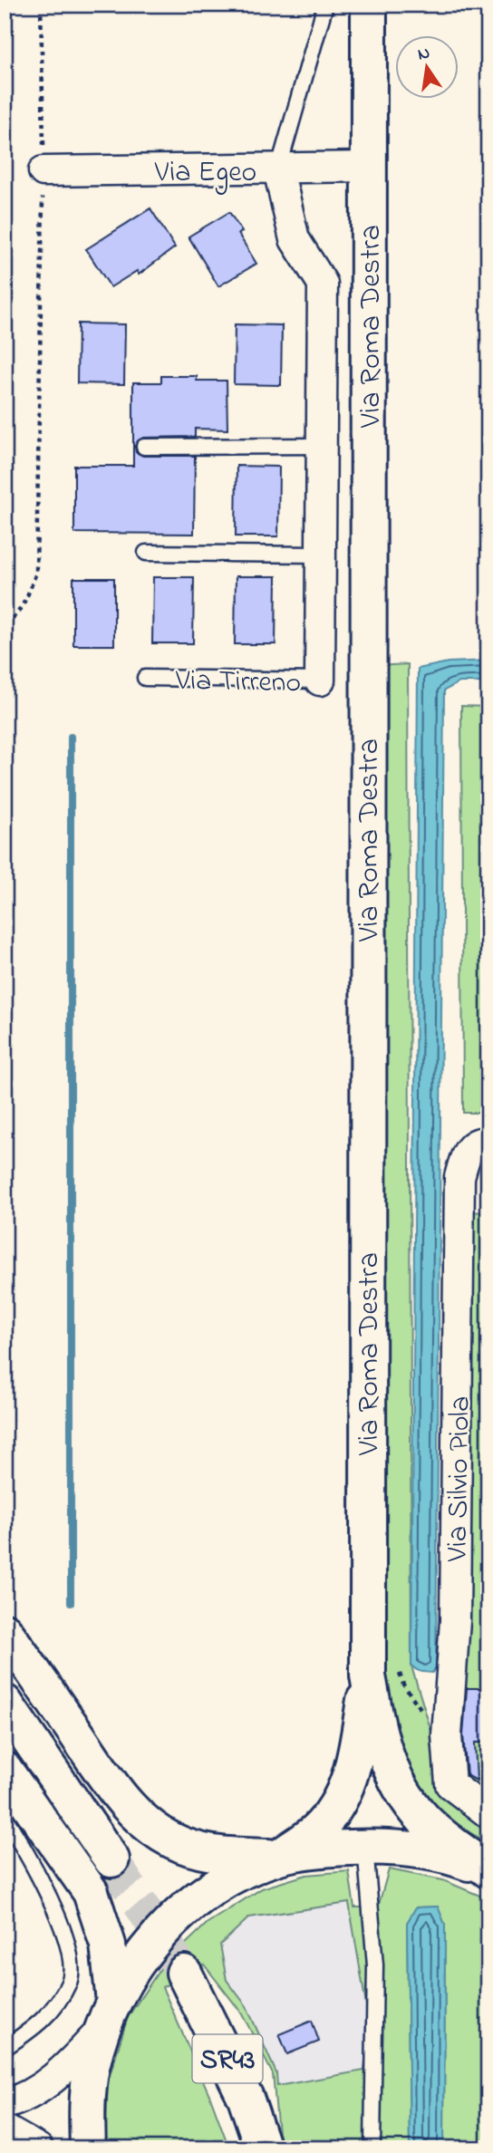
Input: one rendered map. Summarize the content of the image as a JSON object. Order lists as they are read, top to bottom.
{
  "streets": {
    "street": [
      "Via Egeo",
      "Via Roma Destra",
      "Via Tirreno",
      "Via Silvio Piola",
      "SR43"
    ]
  },
  "crossings": [
    ["Via Egeo", "Via Roma Destra"],
    ["Via Egeo", "Via Tirreno"]
  ],
  "north": "top"
}
